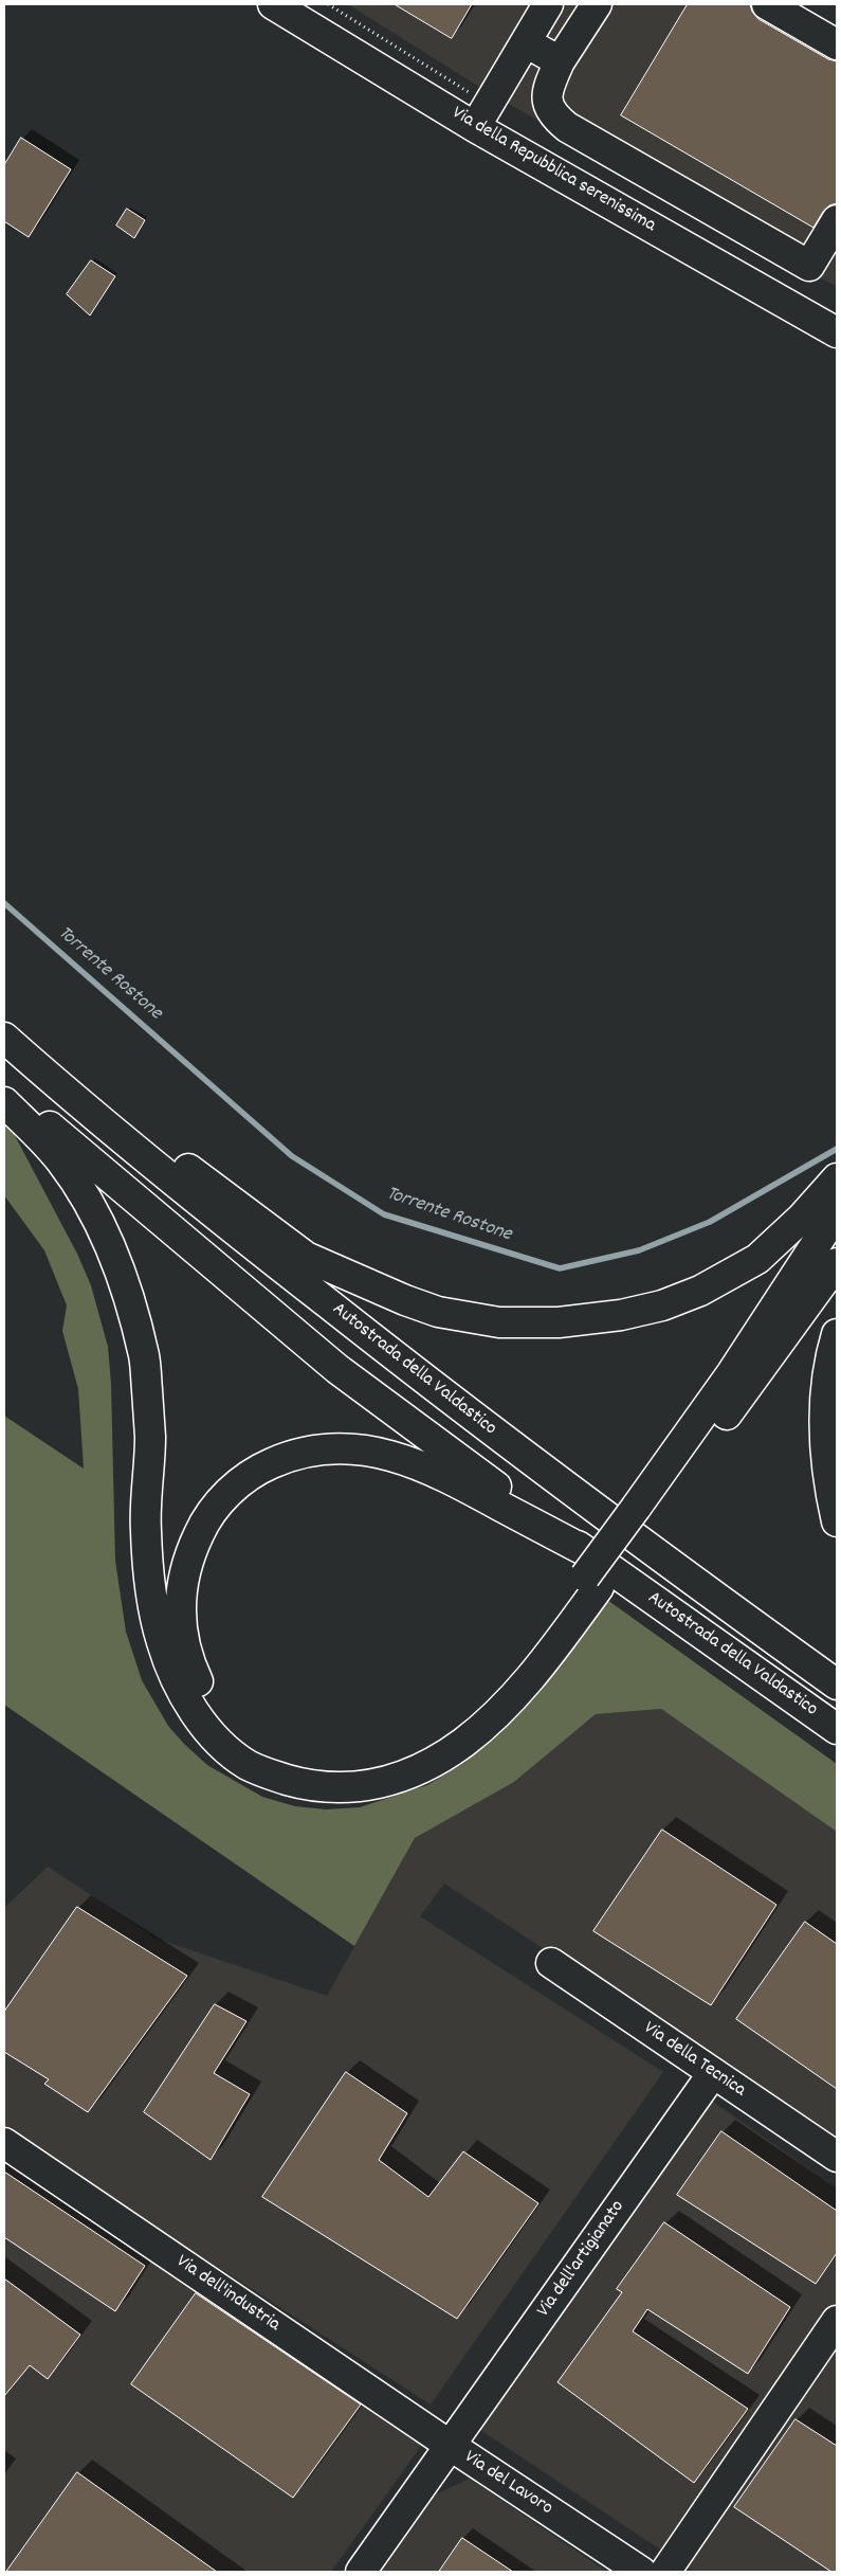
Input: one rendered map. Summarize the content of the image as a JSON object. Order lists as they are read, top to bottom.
{
  "streets": {
    "main road": [
      "Via della Repubblica serenissima",
      "Autostrada della Valdastico",
      "Via della Tecnica",
      "Via dell'artigianato",
      "Via dell'industria",
      "Via del Lavoro"
    ]
  },
  "crossings": [
    ["Via della Tecnica", "Via dell'artigianato"],
    ["Via dell'artigianato", "Via dell'industria"],
    ["Via dell'artigianato", "Via del Lavoro"],
    ["Via dell'industria", "Via del Lavoro"]
  ],
  "water": ["Torrente Rostone"]
}
